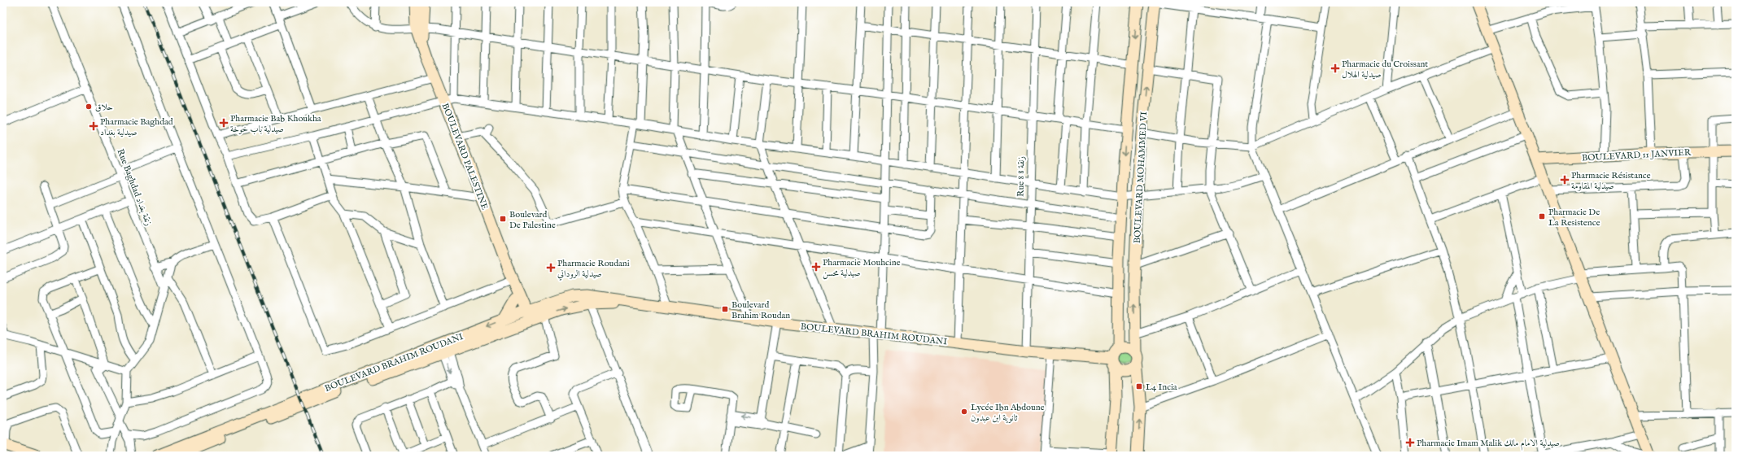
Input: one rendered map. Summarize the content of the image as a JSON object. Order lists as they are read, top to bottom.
{
  "streets": {
    "main road": [
      "BOULEVARD 11 JANVIER",
      "BOULEVARD PALESTINE",
      "BOULEVARD MOHAMMED VI",
      "BOULEVARD BRAHIM ROUDANI"
    ],
    "street": ["Rue 8 8 زنقة", "Rue Baghdad زنقة بغداد"]
  },
  "crossings": [
    ["BOULEVARD PALESTINE", "BOULEVARD BRAHIM ROUDANI"],
    ["Rue 8 8 زنقة", "BOULEVARD BRAHIM ROUDANI"],
    ["BOULEVARD MOHAMMED VI", "BOULEVARD BRAHIM ROUDANI"]
  ],
  "places": {
    "health": [
      "Pharmacie du Croissant صيدلية الهلال",
      "Pharmacie Bab Khoukha صيدلية باب خوخة",
      "Pharmacie Baghdad صيدلية بغداد",
      "Pharmacie Résistance صيدلية المقاومة",
      "Pharmacie Mouhcine صيدلية محسن",
      "Pharmacie Roudani صيدلية الروداني",
      "Pharmacie Imam Malik صيدلية الامام مالك"
    ],
    "other": ["حلاق", "Lycée Ibn Abdoune ثانوية ابن عبدون"],
    "transit": [
      "Pharmacie De La Resistence",
      "Boulevard De Palestine",
      "Boulevard Brahim Roudan",
      "L4 Incia"
    ]
  }
}
